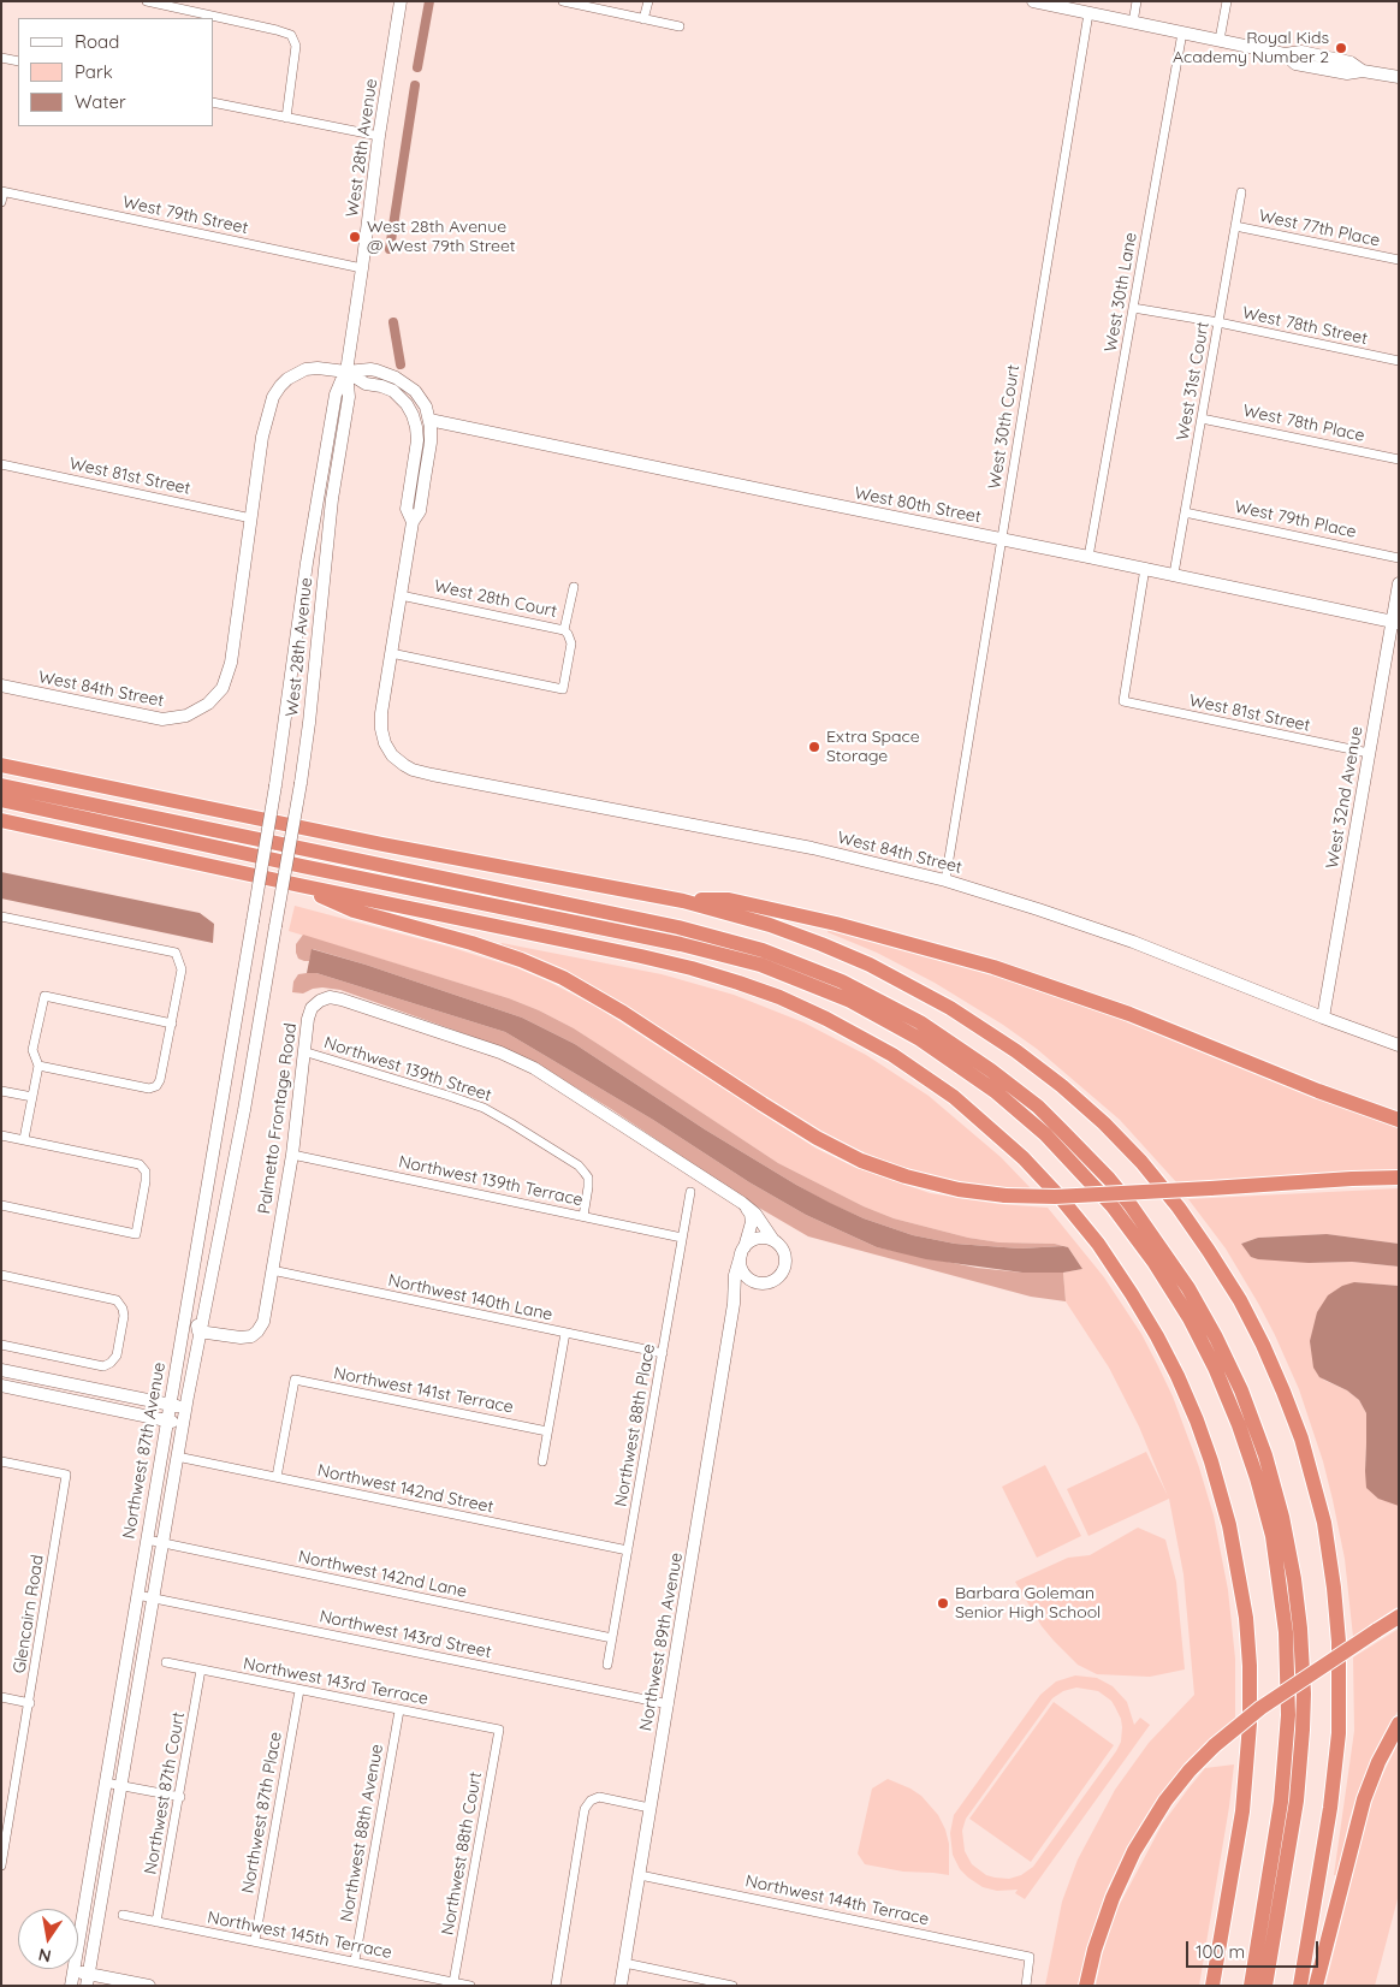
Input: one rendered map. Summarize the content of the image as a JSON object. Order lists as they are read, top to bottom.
{
  "streets": {
    "street": [
      "West 28th Avenue",
      "West 79th Street",
      "West 77th Place",
      "West 30th Lane",
      "West 78th Street",
      "West 31st Court",
      "West 78th Place",
      "West 30th Court",
      "West 81st Street",
      "West 80th Street",
      "West 79th Place",
      "West 28th Court",
      "West 84th Street",
      "West 32nd Avenue",
      "Northwest 139th Street",
      "Palmetto Frontage Road",
      "Northwest 139th Terrace",
      "Northwest 140th Lane",
      "Northwest 141st Terrace",
      "Northwest 88th Place",
      "Northwest 87th Avenue",
      "Northwest 142nd Street",
      "Northwest 142nd Lane",
      "Glencairn Road",
      "Northwest 143rd Street",
      "Northwest 89th Avenue",
      "Northwest 143rd Terrace",
      "Northwest 87th Court",
      "Northwest 87th Place",
      "Northwest 88th Avenue",
      "Northwest 88th Court",
      "Northwest 144th Terrace",
      "Northwest 145th Terrace"
    ]
  },
  "crossings": [
    ["West 28th Avenue", "West 79th Street"],
    ["West 28th Avenue", "Northwest 87th Avenue"],
    ["West 77th Place", "West 31st Court"],
    ["West 30th Lane", "West 78th Street"],
    ["West 30th Lane", "West 80th Street"],
    ["West 78th Street", "West 31st Court"],
    ["West 31st Court", "West 78th Place"],
    ["West 31st Court", "West 80th Street"],
    ["West 31st Court", "West 79th Place"],
    ["West 30th Court", "West 80th Street"],
    ["West 30th Court", "West 84th Street"],
    ["West 81st Street", "West 80th Street"],
    ["West 81st Street", "West 84th Street"],
    ["West 81st Street", "West 32nd Avenue"],
    ["West 80th Street", "West 32nd Avenue"],
    ["West 28th Court", "West 84th Street"],
    ["West 84th Street", "West 32nd Avenue"],
    ["Northwest 139th Street", "Palmetto Frontage Road"],
    ["Northwest 139th Street", "Northwest 139th Terrace"],
    ["Palmetto Frontage Road", "Northwest 139th Terrace"],
    ["Palmetto Frontage Road", "Northwest 140th Lane"],
    ["Palmetto Frontage Road", "Northwest 87th Avenue"],
    ["Palmetto Frontage Road", "Northwest 89th Avenue"],
    ["Northwest 139th Terrace", "Northwest 88th Place"],
    ["Northwest 140th Lane", "Northwest 88th Place"],
    ["Northwest 141st Terrace", "Northwest 142nd Street"],
    ["Northwest 88th Place", "Northwest 142nd Street"],
    ["Northwest 88th Place", "Northwest 142nd Lane"],
    ["Northwest 87th Avenue", "Northwest 142nd Street"],
    ["Northwest 87th Avenue", "Northwest 142nd Lane"],
    ["Northwest 87th Avenue", "Northwest 143rd Street"],
    ["Northwest 143rd Street", "Northwest 89th Avenue"],
    ["Northwest 89th Avenue", "Northwest 144th Terrace"],
    ["Northwest 143rd Terrace", "Northwest 87th Court"],
    ["Northwest 143rd Terrace", "Northwest 87th Place"],
    ["Northwest 143rd Terrace", "Northwest 88th Avenue"],
    ["Northwest 143rd Terrace", "Northwest 88th Court"],
    ["Northwest 87th Court", "Northwest 145th Terrace"],
    ["Northwest 87th Place", "Northwest 145th Terrace"],
    ["Northwest 88th Avenue", "Northwest 145th Terrace"],
    ["Northwest 88th Court", "Northwest 145th Terrace"]
  ],
  "places": [
    "Royal Kids Academy Number 2",
    "West 28th Avenue @ West 79th Street",
    "Extra Space Storage",
    "Barbara Goleman Senior High School"
  ],
  "legend": ["Road", "Park", "Water"],
  "scale_bar": "100 m",
  "north": "bottom"
}
